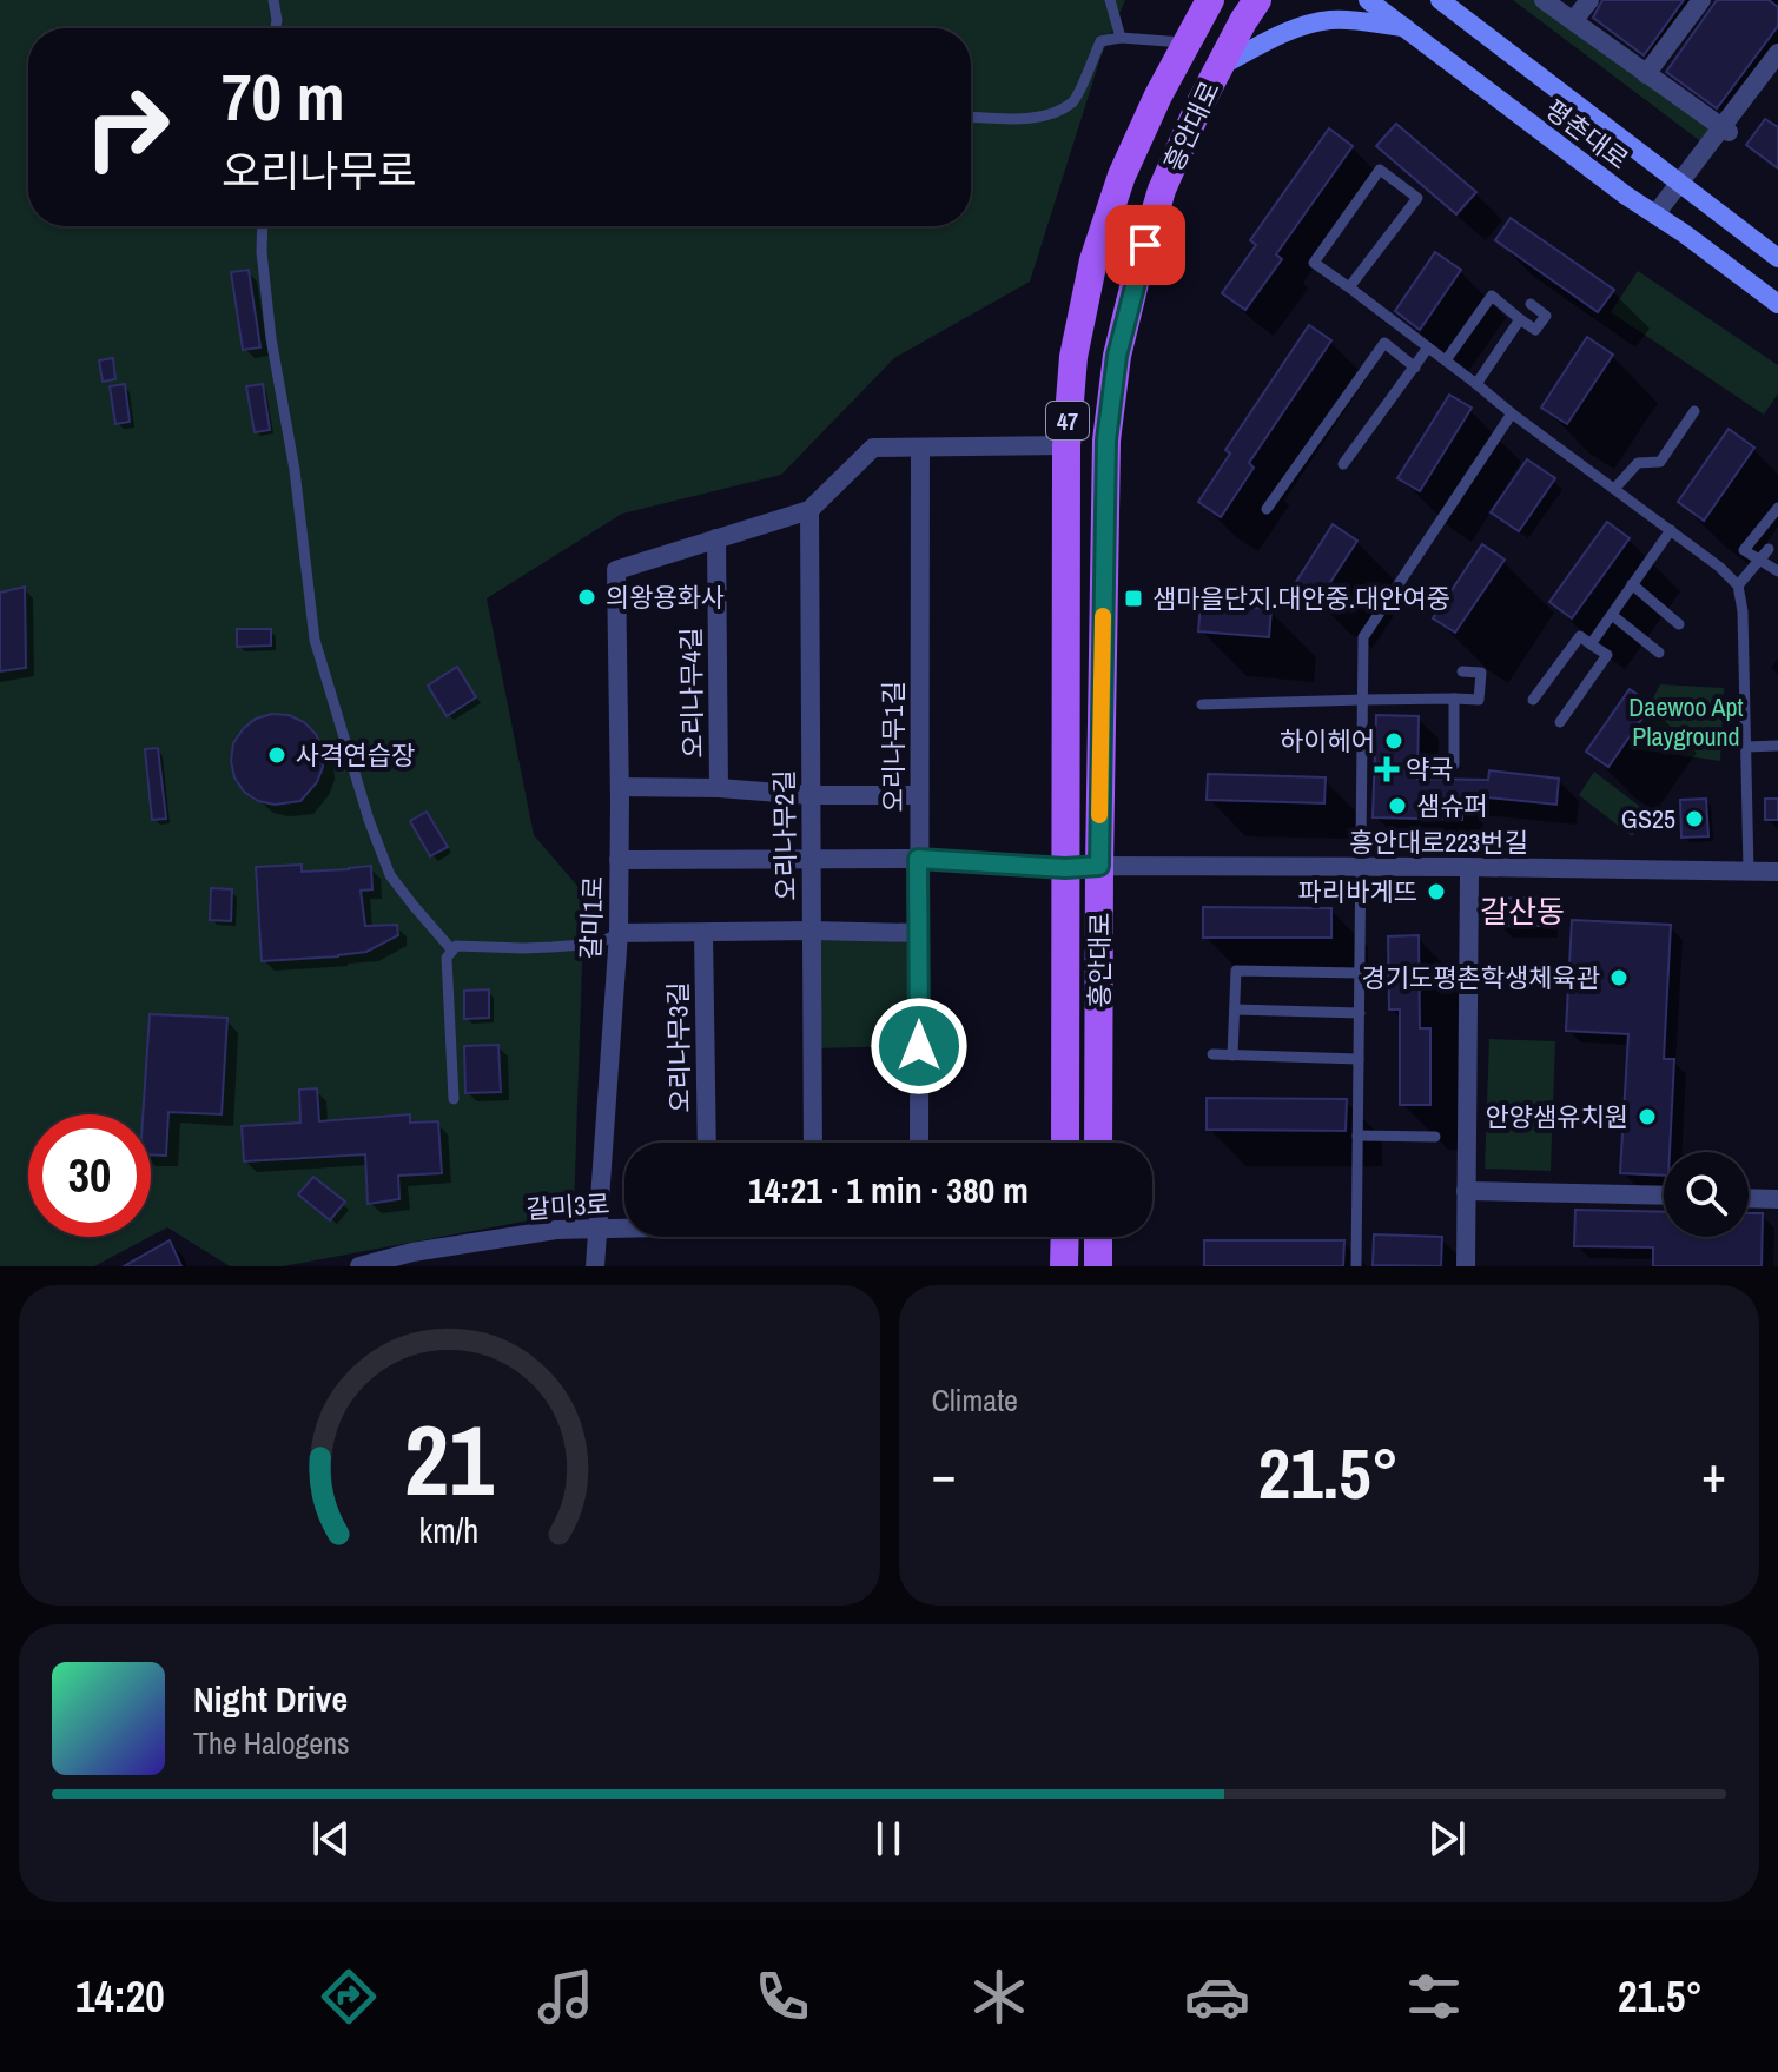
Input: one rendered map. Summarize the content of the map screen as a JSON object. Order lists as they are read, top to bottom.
{
  "streets": {
    "main road": ["흥안대로", "47"],
    "street": [
      "평촌대로",
      "오리나무4길",
      "오리나무1길",
      "오리나무2길",
      "흥안대로223번길",
      "갈미1로",
      "오리나무3길",
      "갈미3로"
    ]
  },
  "crossings": [
    ["흥안대로", "흥안대로223번길"],
    ["오리나무4길", "갈미1로"],
    ["오리나무1길", "흥안대로223번길"],
    ["오리나무2길", "흥안대로223번길"],
    ["흥안대로223번길", "갈미1로"],
    ["갈미1로", "갈미3로"]
  ],
  "districts": ["갈산동"],
  "parks": ["Daewoo Apt Playground"],
  "places": {
    "other": [
      "의왕용화사",
      "하이헤어",
      "사격연습장",
      "샘슈퍼",
      "GS25",
      "파리바게뜨",
      "경기도평촌학생체육관",
      "안양샘유치원"
    ],
    "transit": ["샘마을단지.대안중.대안여중"],
    "health": ["약국"]
  },
  "page": {
    "turn": ["70 m", "오리나무로"],
    "limit": "30",
    "trip": "14:21 · 1 min · 380 m",
    "tile": "Climate",
    "heat": ["−", "21.5°", "+"],
    "song": ["Night Drive", "The Halogens"],
    "tabs": ["14:20", "21.5°"],
    "gauge": ["21", "km/h"]
  }
}
